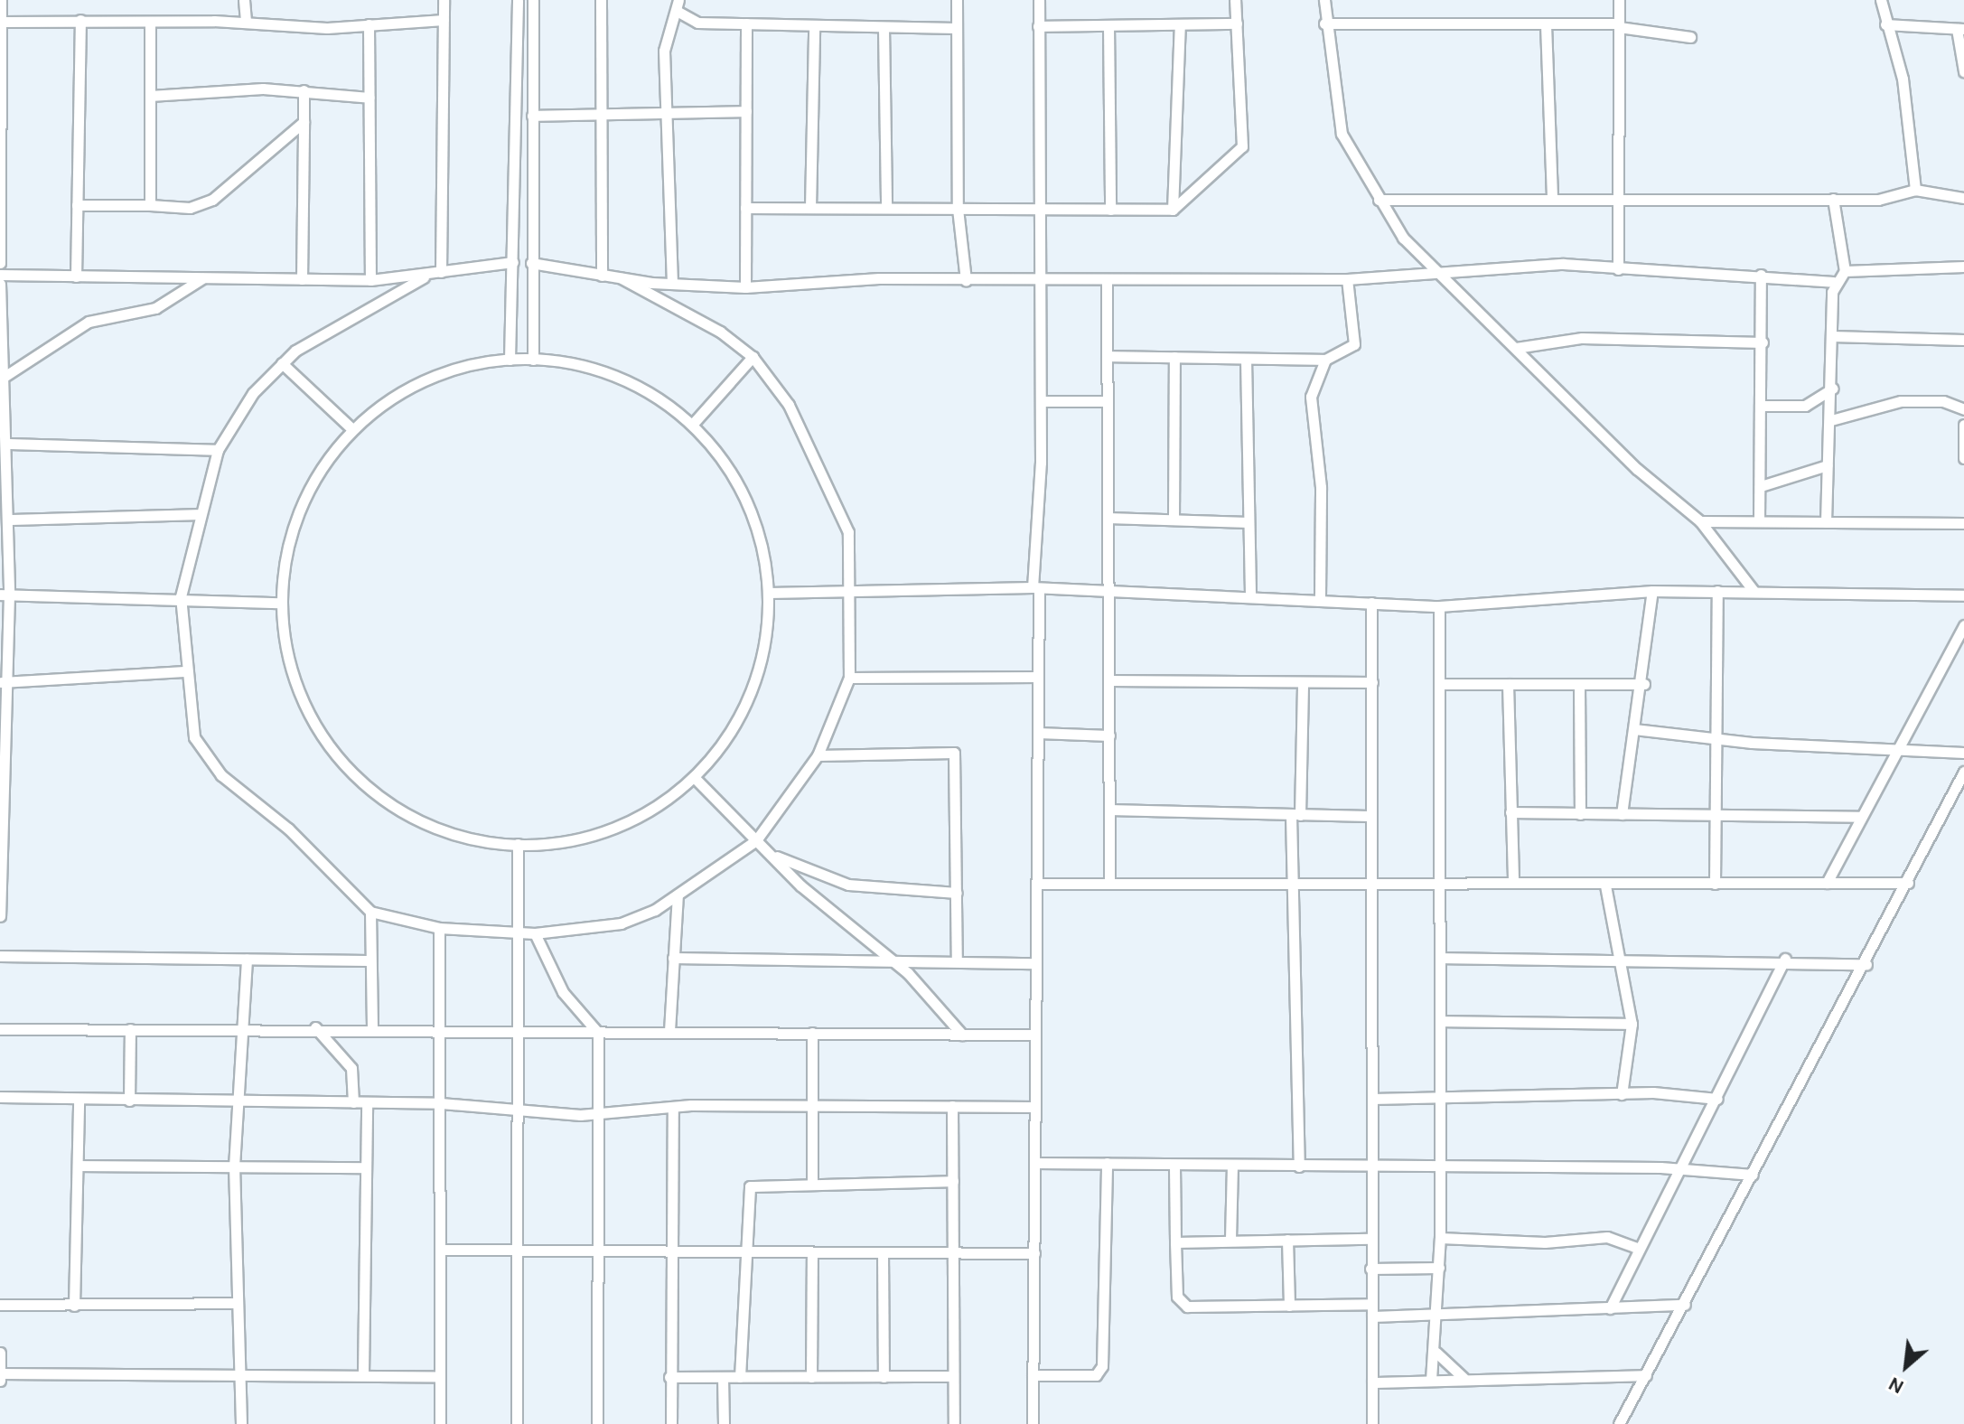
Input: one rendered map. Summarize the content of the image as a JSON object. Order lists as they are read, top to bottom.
{
  "north": "bottom left"
}
